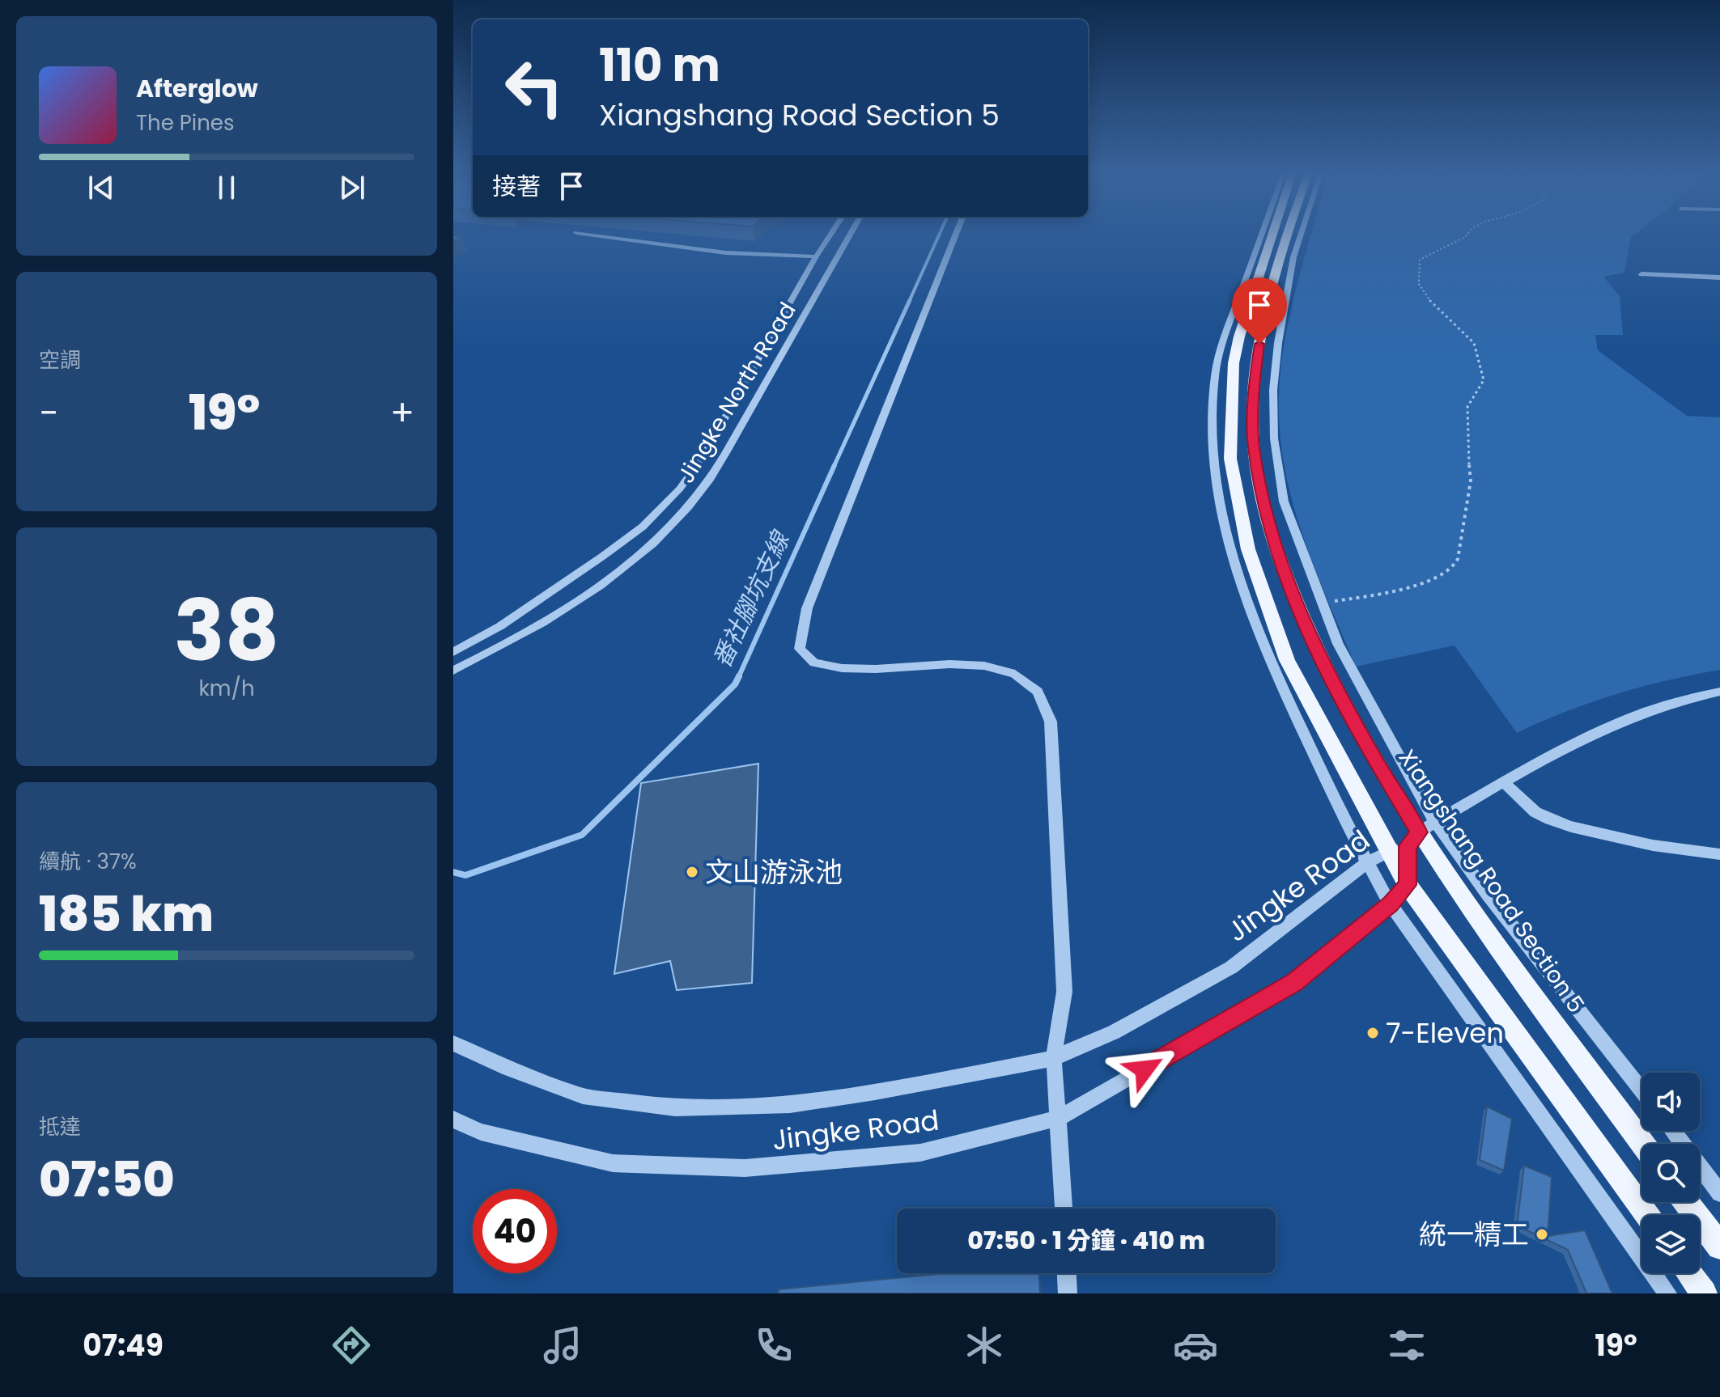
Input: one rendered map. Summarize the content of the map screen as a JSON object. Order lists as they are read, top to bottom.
{
  "streets": {
    "main road": ["Xiangshang Road Section 5"],
    "street": ["Jingke North Road", "Jingke Road"]
  },
  "crossings": [
    ["Xiangshang Road Section 5", "Jingke Road"]
  ],
  "water": ["番社腳坑支線"],
  "places": ["文山游泳池", "7-Eleven", "統一精工"],
  "page": {
    "turn": ["110 m", "Xiangshang Road Section 5"],
    "song": ["Afterglow", "The Pines"],
    "then": "接著",
    "tile": [
      "空調",
      ["38", "km/h"],
      ["續航 · 37%", "185 km"],
      ["抵達", "07:50"]
    ],
    "heat": ["−", "19°", "+"],
    "limit": "40",
    "trip": "07:50 · 1 分鐘 · 410 m",
    "tabs": ["07:49", "19°"]
  }
}
